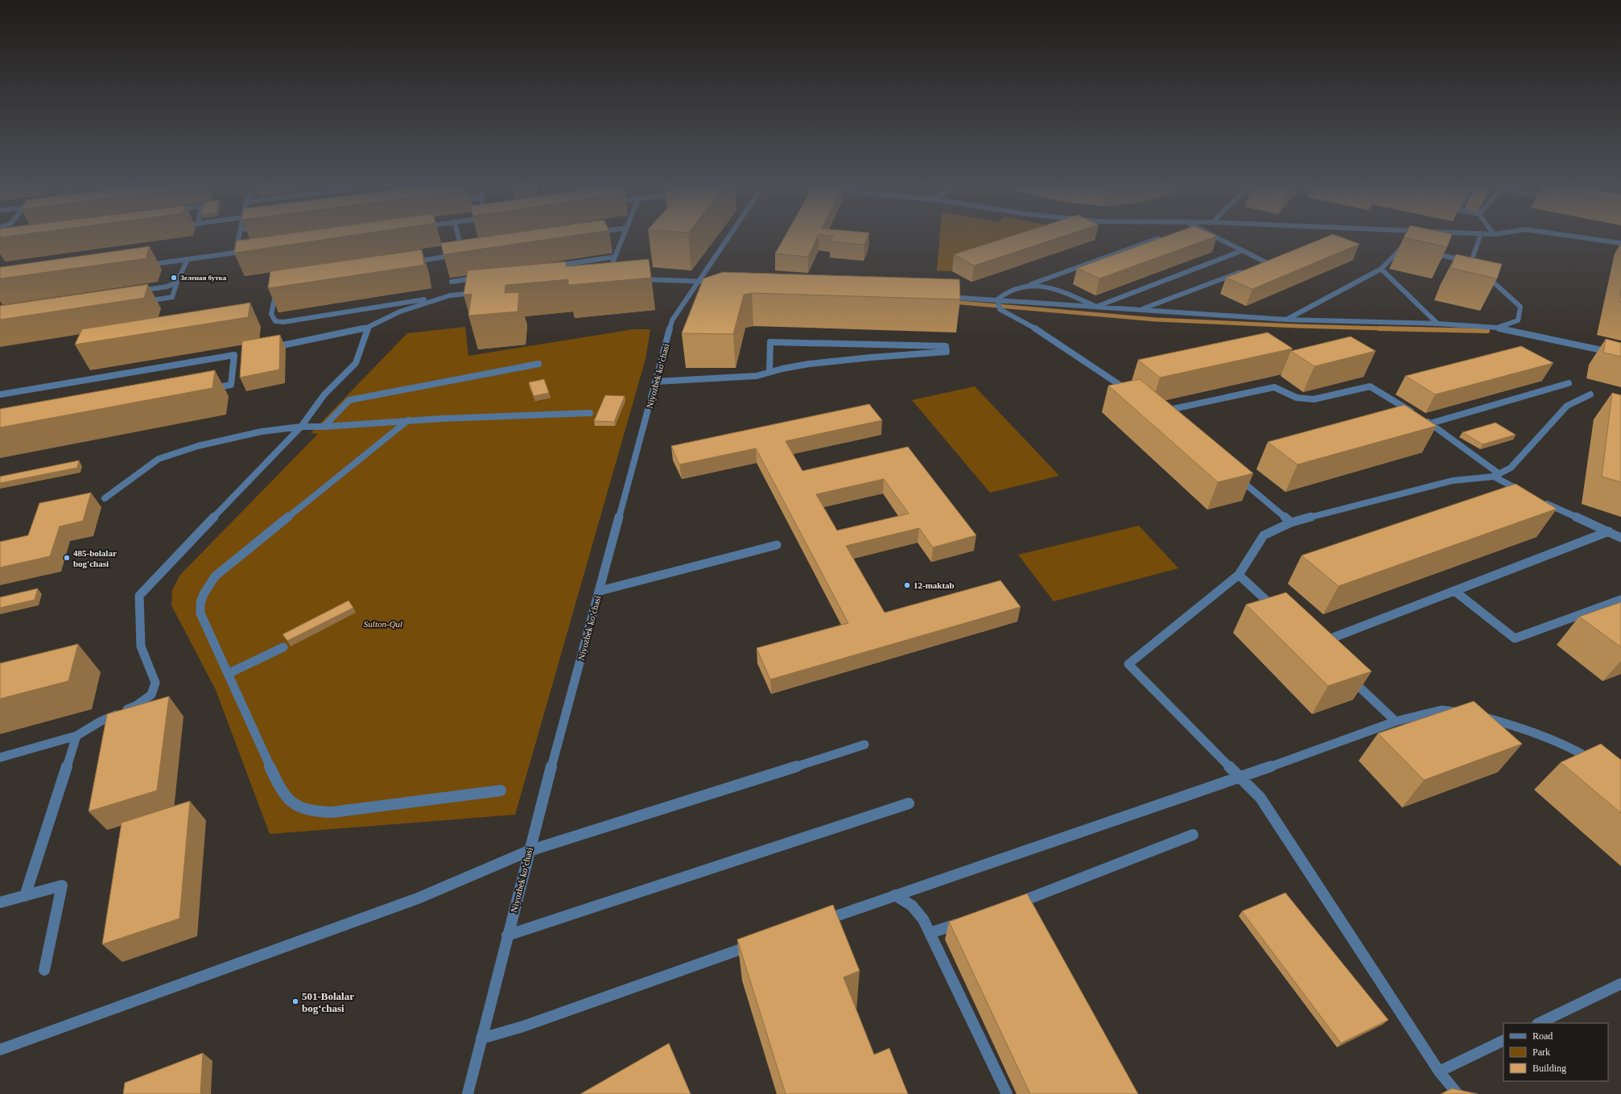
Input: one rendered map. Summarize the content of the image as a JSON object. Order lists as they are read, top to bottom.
{
  "streets": {
    "street": ["Niyozbek koʻchasi"]
  },
  "parks": ["Sulton-Qul"],
  "places": [
    "Зеленая бутка",
    "485-bolalar bog'chasi",
    "12-maktab",
    "501-Bolalar bogʻchasi"
  ],
  "legend": ["Road", "Park", "Building"]
}
